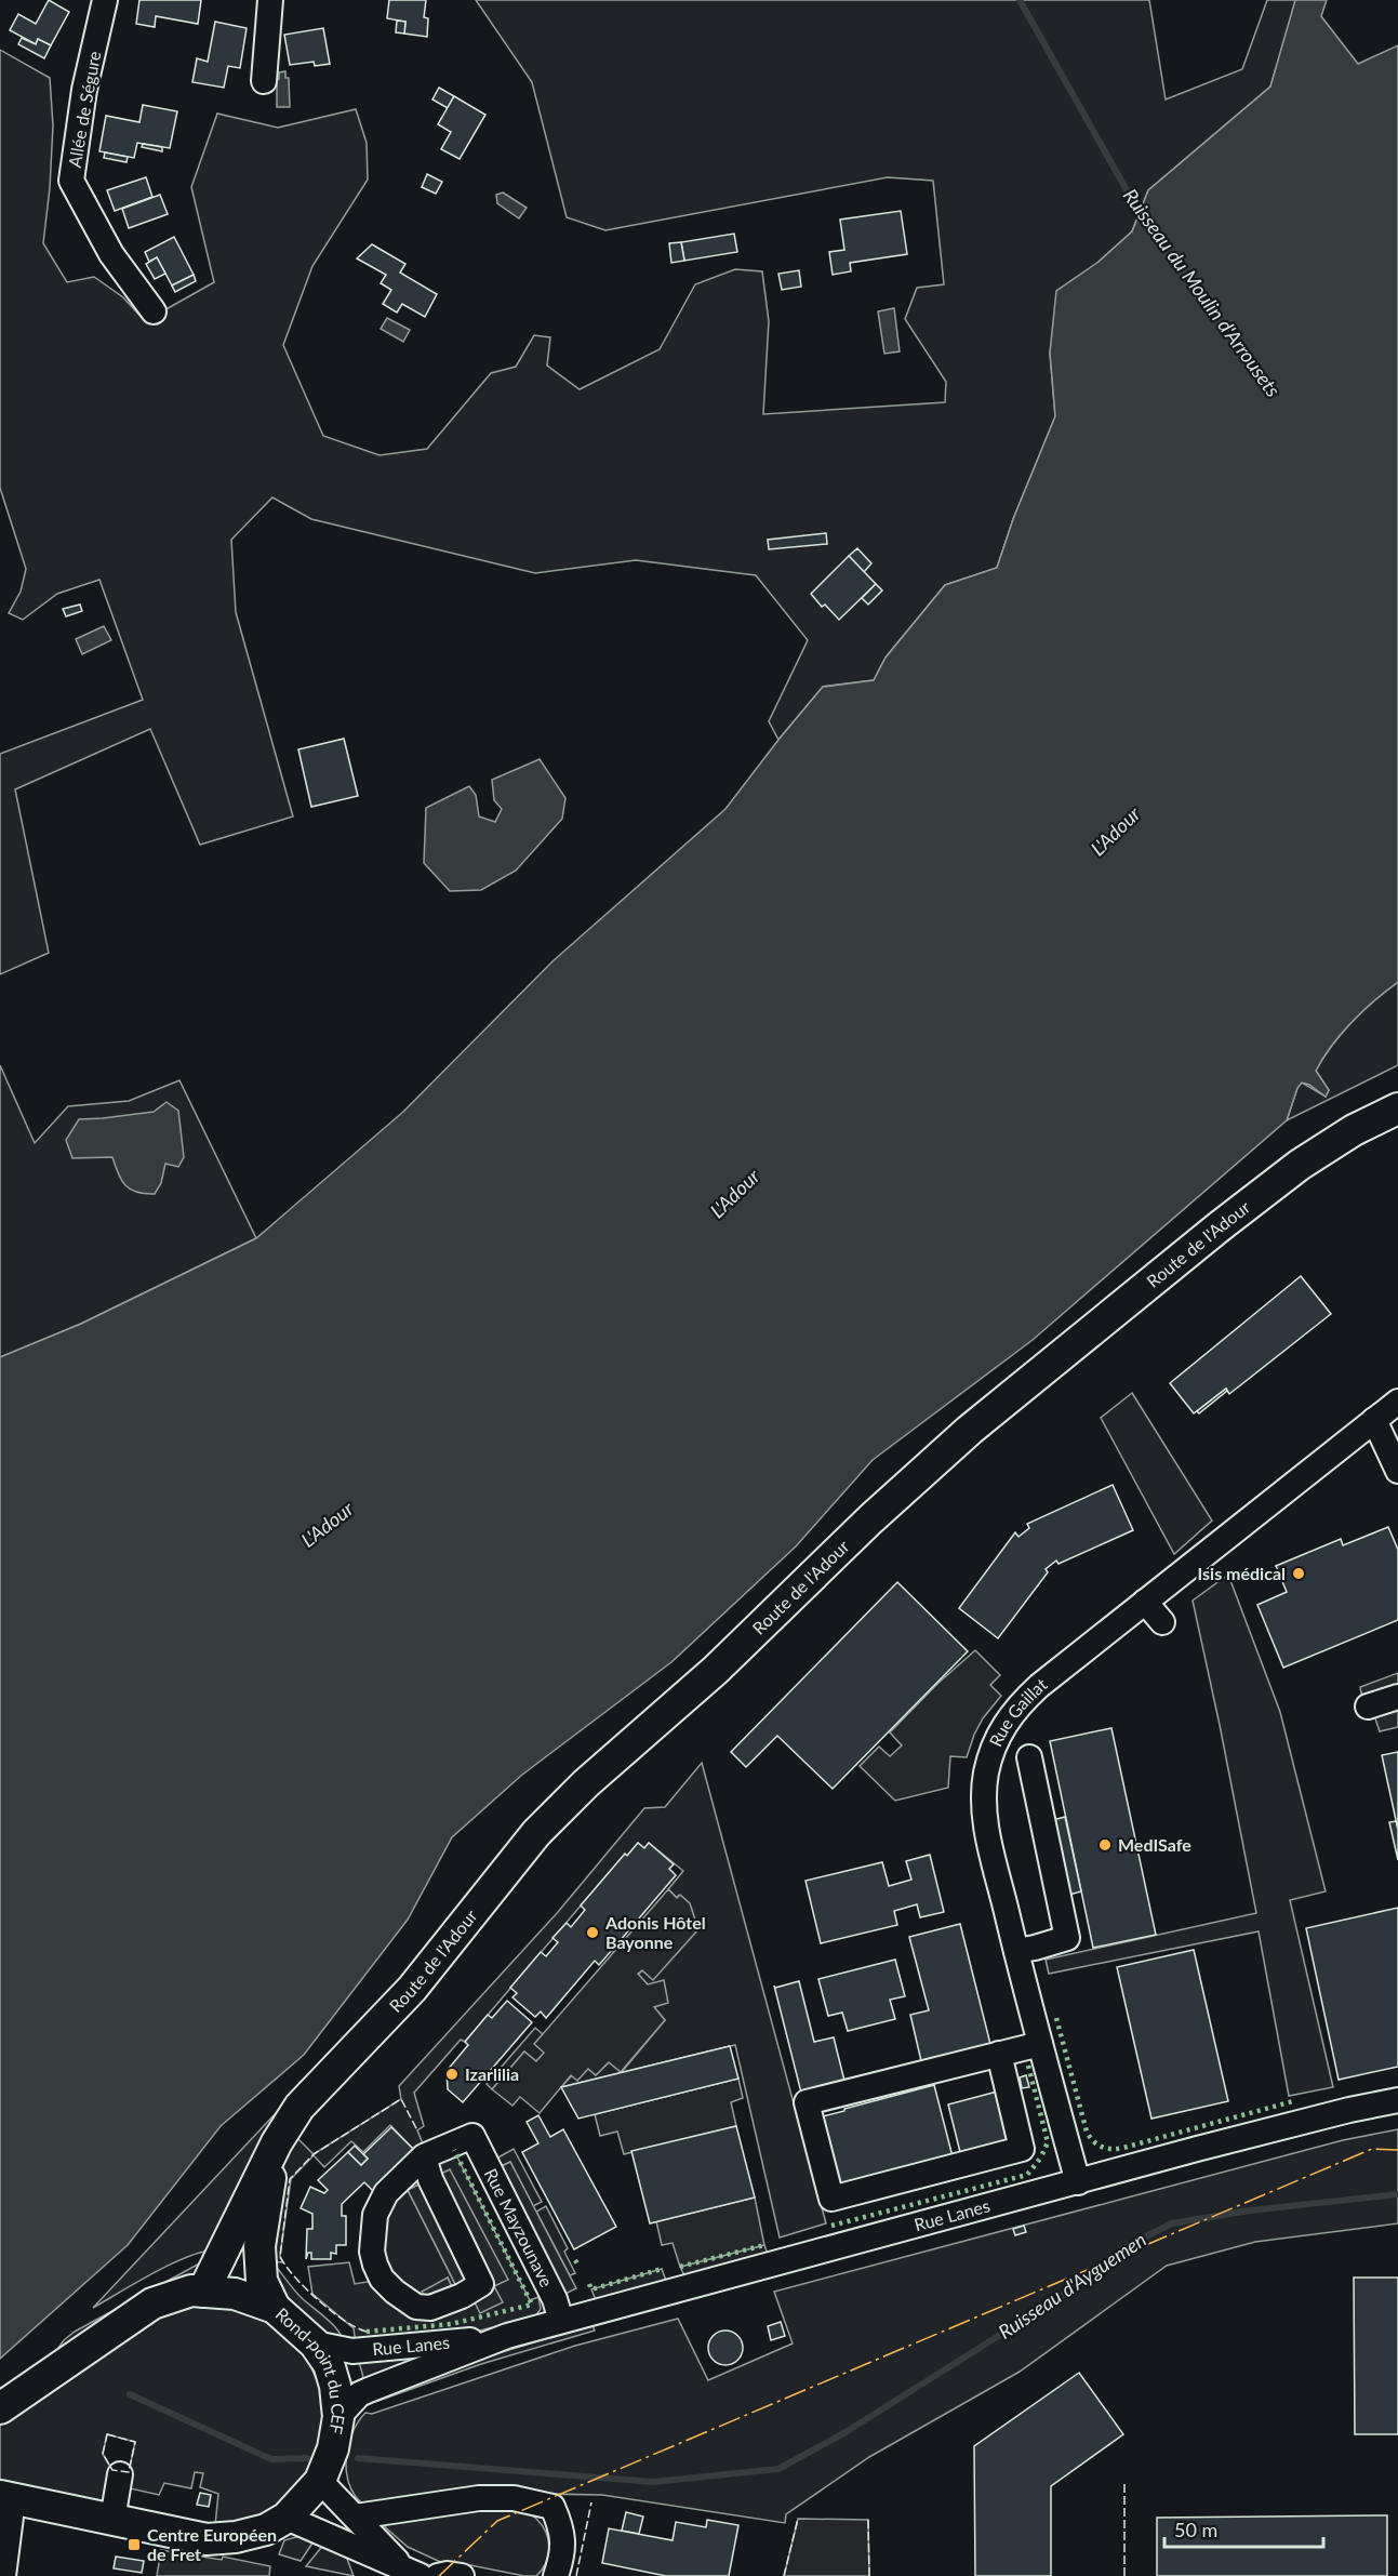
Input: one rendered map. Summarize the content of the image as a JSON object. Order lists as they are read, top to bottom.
{
  "streets": {
    "main road": ["Route de l'Adour", "Rond-point du CEF"],
    "street": [
      "Allée de Ségure",
      "Rue Gaillat",
      "Rue Lanes",
      "Rue Mayzounave"
    ]
  },
  "crossings": [
    ["Route de l'Adour", "Rond-point du CEF"],
    ["Rue Gaillat", "Rue Lanes"],
    ["Rue Lanes", "Rue Mayzounave"],
    ["Rue Lanes", "Rond-point du CEF"]
  ],
  "water": ["Ruisseau du Moulin d'Arrousets", "L'Adour", "Ruisseau d'Ayguemen"],
  "places": {
    "other": [
      "Isis médical",
      "MedISafe",
      "Adonis Hôtel Bayonne",
      "Izarlilia"
    ],
    "transit": ["Centre Européen de Fret"]
  },
  "scale_bar": "50 m"
}
